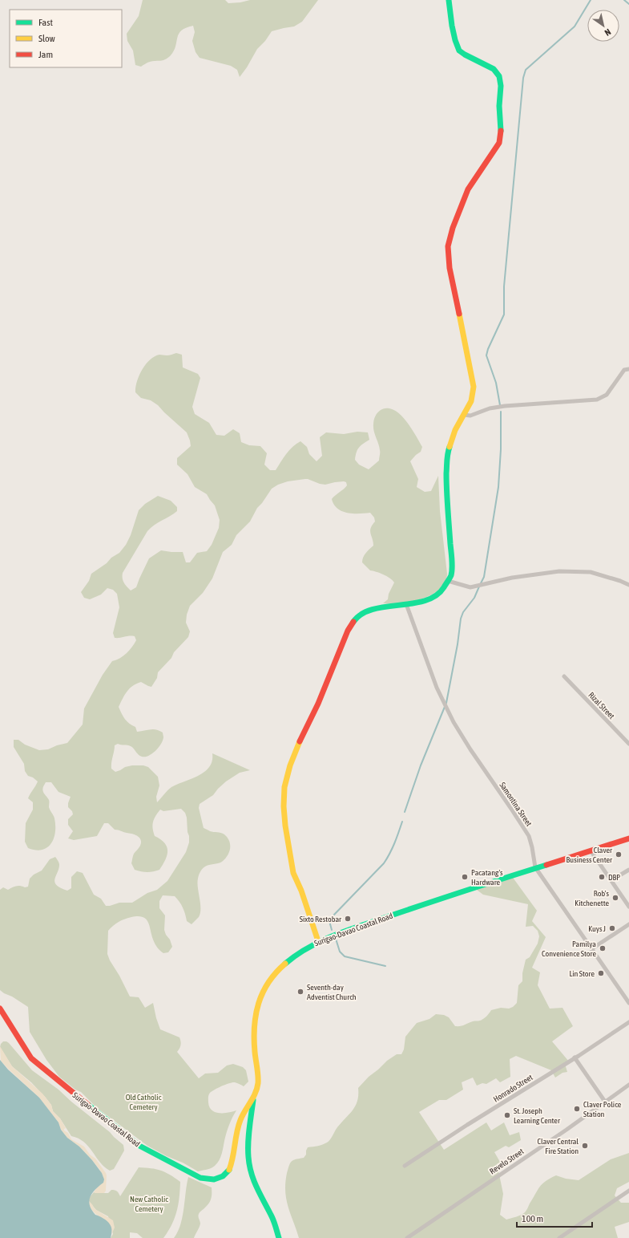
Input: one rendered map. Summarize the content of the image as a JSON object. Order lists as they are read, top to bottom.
{
  "streets": {
    "main road": ["Surigao-Davao Coastal Road"],
    "street": [
      "Rizal Street",
      "Samontina Street",
      "Honrado Street",
      "Revelo Street"
    ]
  },
  "crossings": [
    ["Samontina Street", "Surigao-Davao Coastal Road"]
  ],
  "parks": ["Old Catholic Cemetery", "New Catholic Cemetery"],
  "places": [
    "Claver Business Center",
    "Pacatang's Hardware",
    "DBP",
    "Rob's Kitchenette",
    "Sixto Restobar",
    "Kuys J",
    "Pamilya Convenience Store",
    "Lin Store",
    "Seventh-day Adventist Church",
    "Claver Police Station",
    "St. Joseph Learning Center",
    "Claver Central Fire Station"
  ],
  "legend": ["Fast", "Slow", "Jam"],
  "scale_bar": "100 m",
  "north": "bottom right"
}
